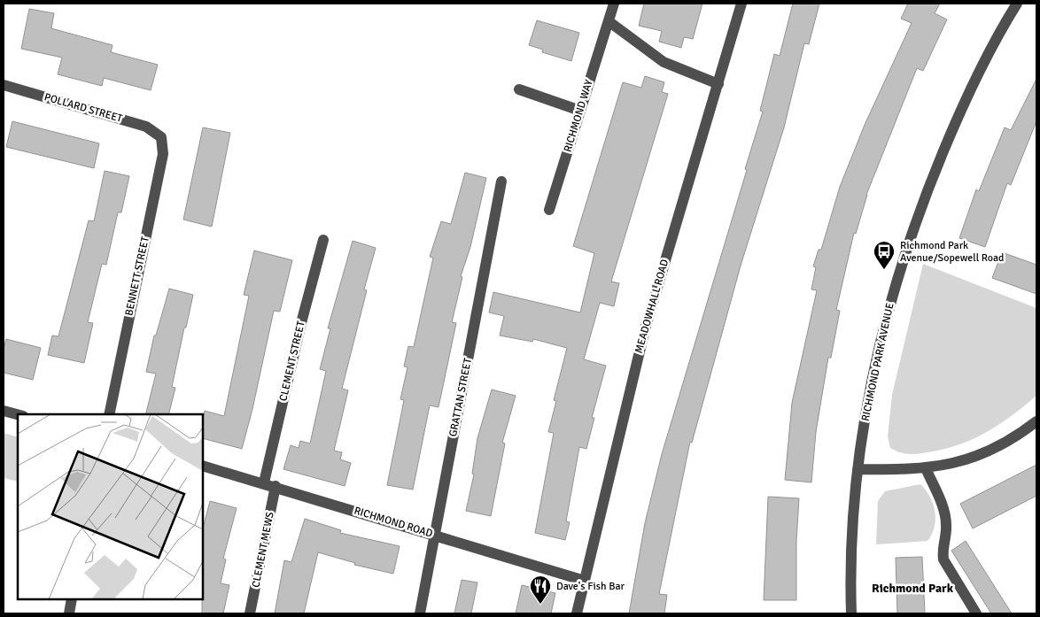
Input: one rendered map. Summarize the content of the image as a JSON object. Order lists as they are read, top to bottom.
{
  "streets": {
    "street": [
      "POLLARD STREET",
      "RICHMOND WAY",
      "BENNETT STREET",
      "MEADOWHALL ROAD",
      "CLEMENT STREET",
      "RICHMOND PARK AVENUE",
      "GRATTAN STREET",
      "RICHMOND ROAD",
      "CLEMENT MEWS"
    ]
  },
  "crossings": [
    ["POLLARD STREET", "BENNETT STREET"],
    ["MEADOWHALL ROAD", "RICHMOND ROAD"],
    ["CLEMENT STREET", "RICHMOND ROAD"],
    ["GRATTAN STREET", "RICHMOND ROAD"],
    ["RICHMOND ROAD", "CLEMENT MEWS"]
  ],
  "districts": ["Richmond Park"],
  "places": {
    "bus stop": ["Richmond Park Avenue/Sopewell Road"],
    "restaurant": ["Dave's Fish Bar"]
  }
}
